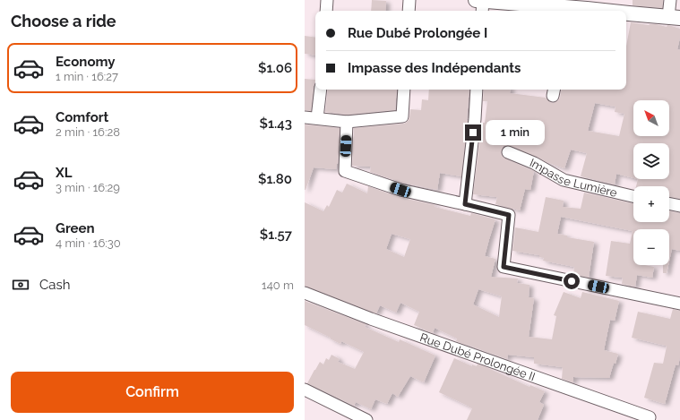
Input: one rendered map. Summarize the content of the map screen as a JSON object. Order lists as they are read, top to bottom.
{
  "streets": {
    "street": ["Impasse Lumière", "Rue Dubé Prolongée II"]
  },
  "north": "top left",
  "page": {
    "heading": "Choose a ride",
    "banner": ["Rue Dubé Prolongée I", "Impasse des Indépendants"],
    "list": [
      {
        "name": "Economy",
        "note": "1 min · 16:27",
        "value": "$1.06"
      },
      {
        "name": "Comfort",
        "note": "2 min · 16:28",
        "value": "$1.43"
      },
      {
        "name": "XL",
        "note": "3 min · 16:29",
        "value": "$1.80"
      },
      {
        "name": "Green",
        "note": "4 min · 16:30",
        "value": "$1.57"
      }
    ],
    "map_buttons": ["+", "−"],
    "bubble": "1 min",
    "pay": ["Cash", "140 m"],
    "buttons": "Confirm"
  }
}
